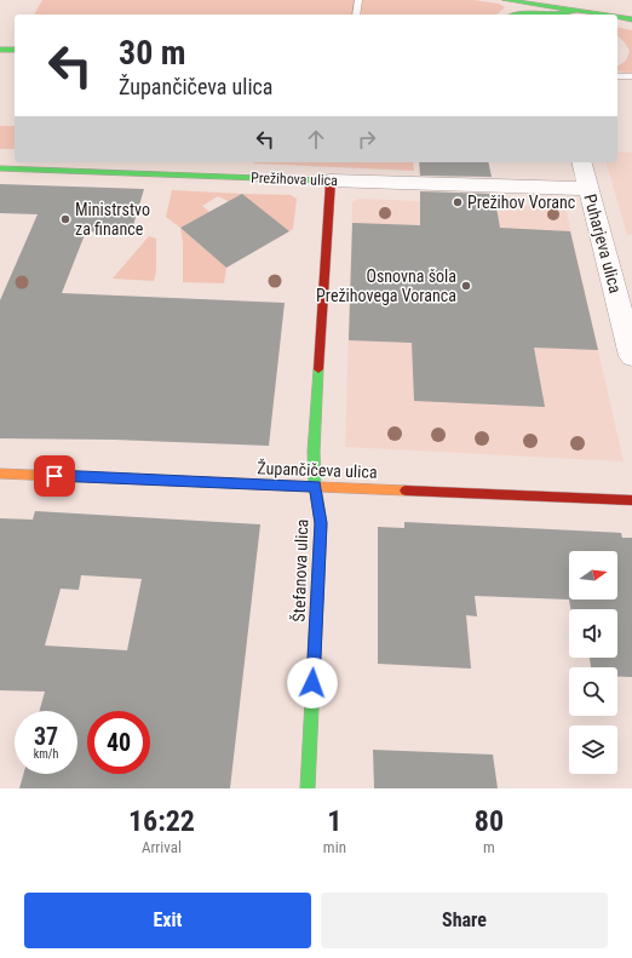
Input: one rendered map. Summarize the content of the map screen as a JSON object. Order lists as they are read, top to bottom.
{
  "streets": {
    "street": [
      "Prežihova ulica",
      "Puharjeva ulica",
      "Župančičeva ulica",
      "Štefanova ulica"
    ]
  },
  "crossings": [
    ["Prežihova ulica", "Puharjeva ulica"],
    ["Prežihova ulica", "Štefanova ulica"],
    ["Župančičeva ulica", "Štefanova ulica"]
  ],
  "places": ["Prežihov Voranc", "Ministrstvo za finance", "Osnovna šola Prežihovega Voranca"],
  "north": "right",
  "page": {
    "turn": ["30 m", "Župančičeva ulica"],
    "speed": "37 km/h",
    "limit": "40",
    "eta": [
      "16:22",
      "Arrival",
      "1",
      "min",
      "80",
      "m"
    ],
    "buttons": ["Exit", "Share"]
  }
}
